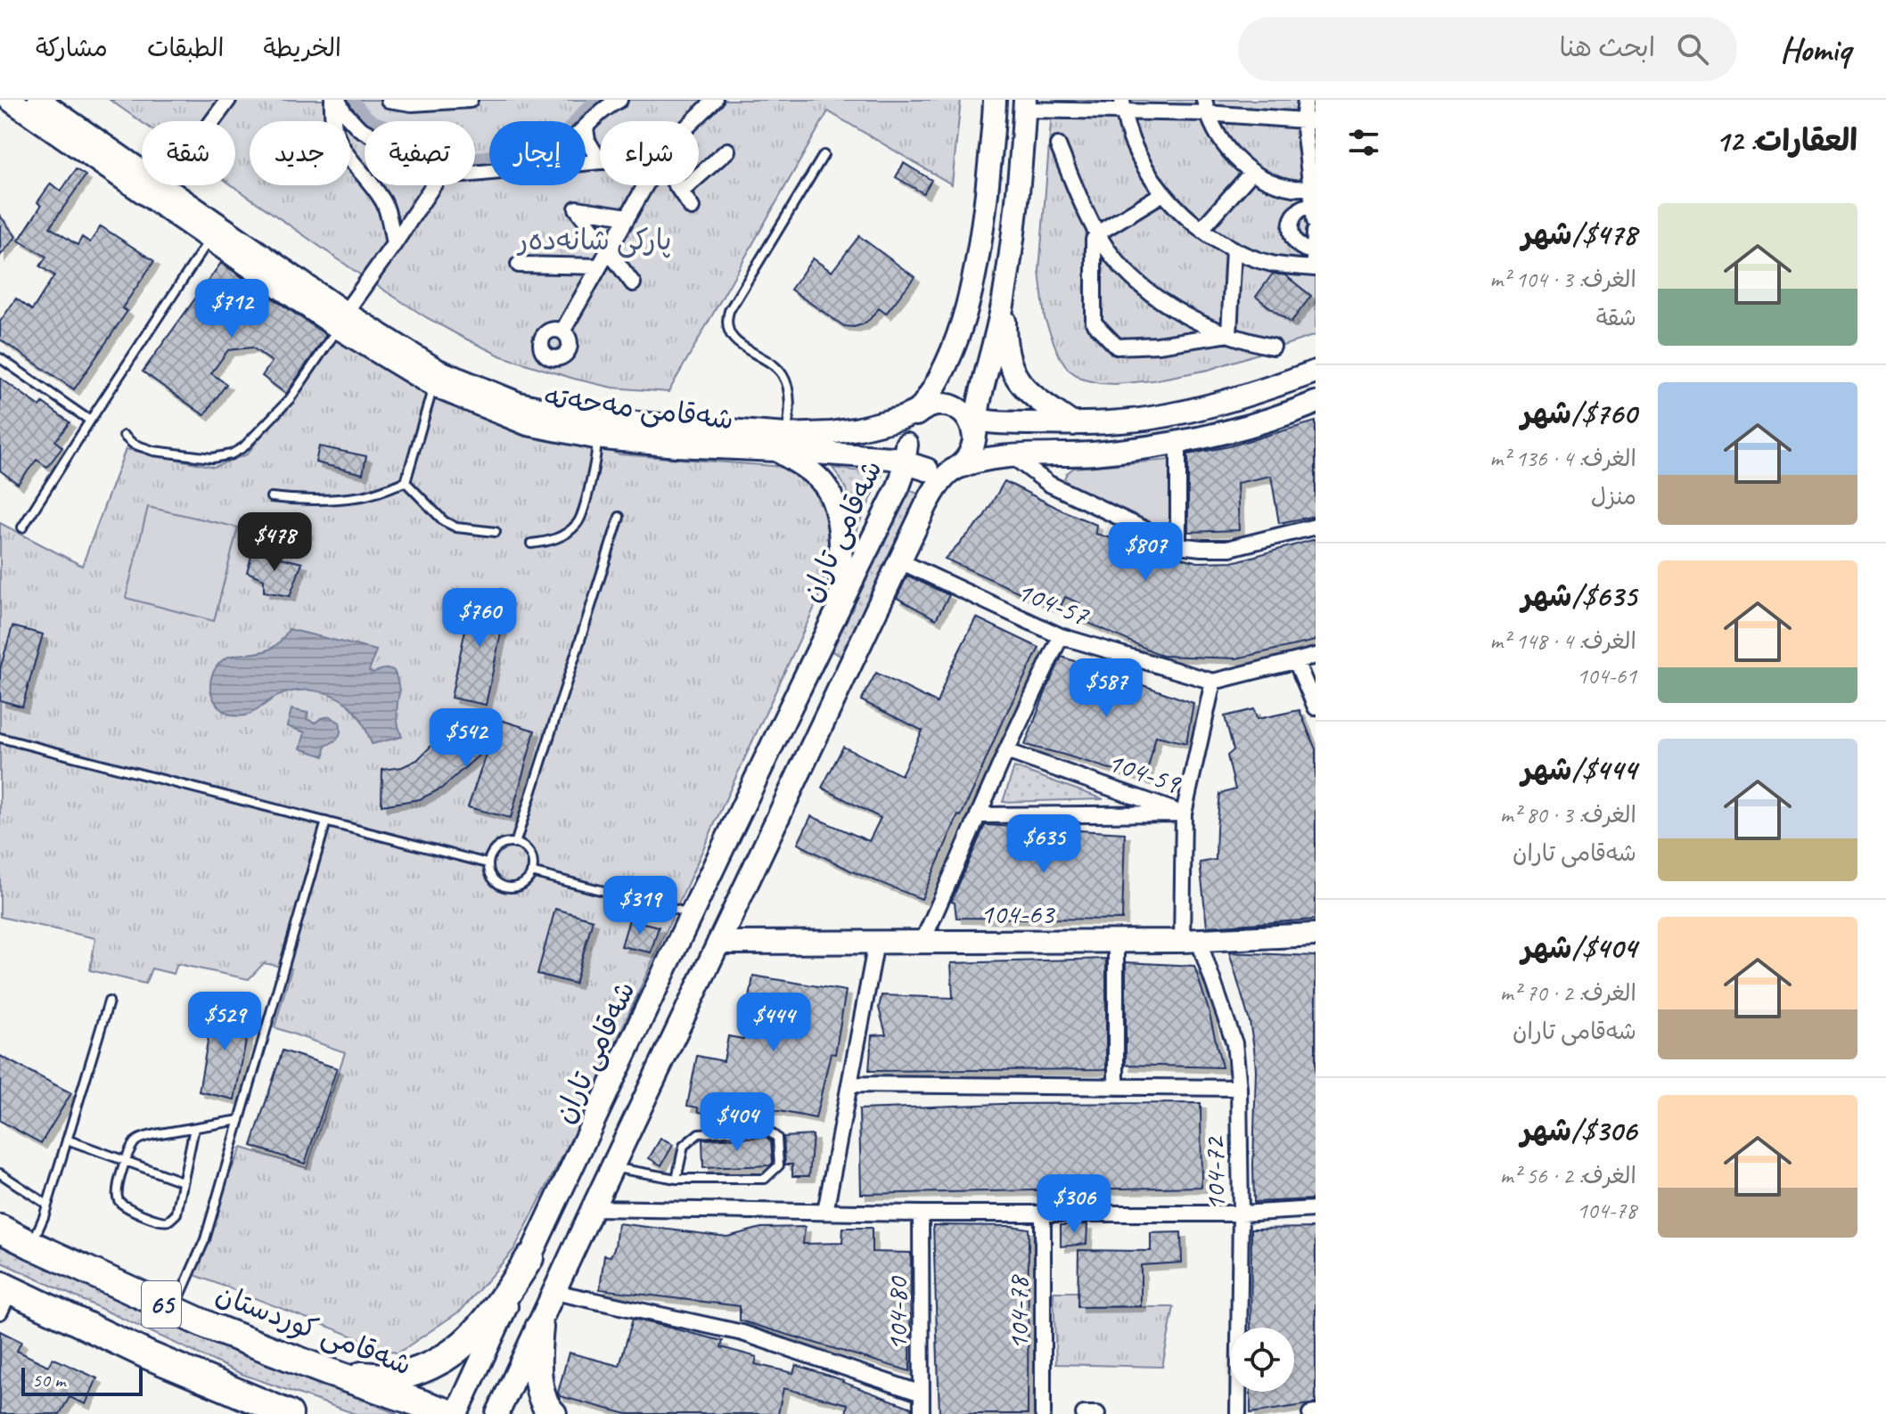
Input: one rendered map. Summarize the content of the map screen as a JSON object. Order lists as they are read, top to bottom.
{
  "streets": {
    "highway": ["65", "شەقامی کوردستان"],
    "main road": ["شەقامی مەحەتە", "شەقامی تاران", "104-63"],
    "street": [
      "104-57",
      "104-59",
      "104-72",
      "104-78",
      "104-80"
    ]
  },
  "crossings": [
    ["شەقامی مەحەتە", "شەقامی تاران"],
    ["شەقامی تاران", "شەقامی کوردستان"],
    ["104-57", "104-72"],
    ["104-59", "104-72"],
    ["104-63", "104-72"]
  ],
  "parks": ["پارکی شانەدەر"],
  "scale_bar": "50 m",
  "page": {
    "header": "Homiq",
    "search": "ابحث هنا",
    "nav": ["الخريطة", "الطبقات", "مشاركة"],
    "heading": "العقارات: 12",
    "chip": [
      "شراء",
      "إيجار",
      "تصفية",
      "جديد",
      "شقة"
    ],
    "list": [
      {
        "name": "$478/شهر",
        "note": "الغرف: 3 · 104 m² · شقة"
      },
      {
        "name": "$760/شهر",
        "note": "الغرف: 4 · 136 m² · منزل"
      },
      {
        "name": "$635/شهر",
        "note": "الغرف: 4 · 148 m² · 104-61"
      },
      {
        "name": "$444/شهر",
        "note": "الغرف: 3 · 80 m² · شەقامی تاران"
      },
      {
        "name": "$404/شهر",
        "note": "الغرف: 2 · 70 m² · شەقامی تاران"
      },
      {
        "name": "$306/شهر",
        "note": "الغرف: 2 · 56 m² · 104-78"
      }
    ],
    "price": [
      "$712",
      "$478",
      "$807",
      "$760",
      "$587",
      "$542",
      "$635",
      "$319",
      "$529",
      "$444",
      "$404",
      "$306"
    ],
    "scale": "50 m"
  }
}
